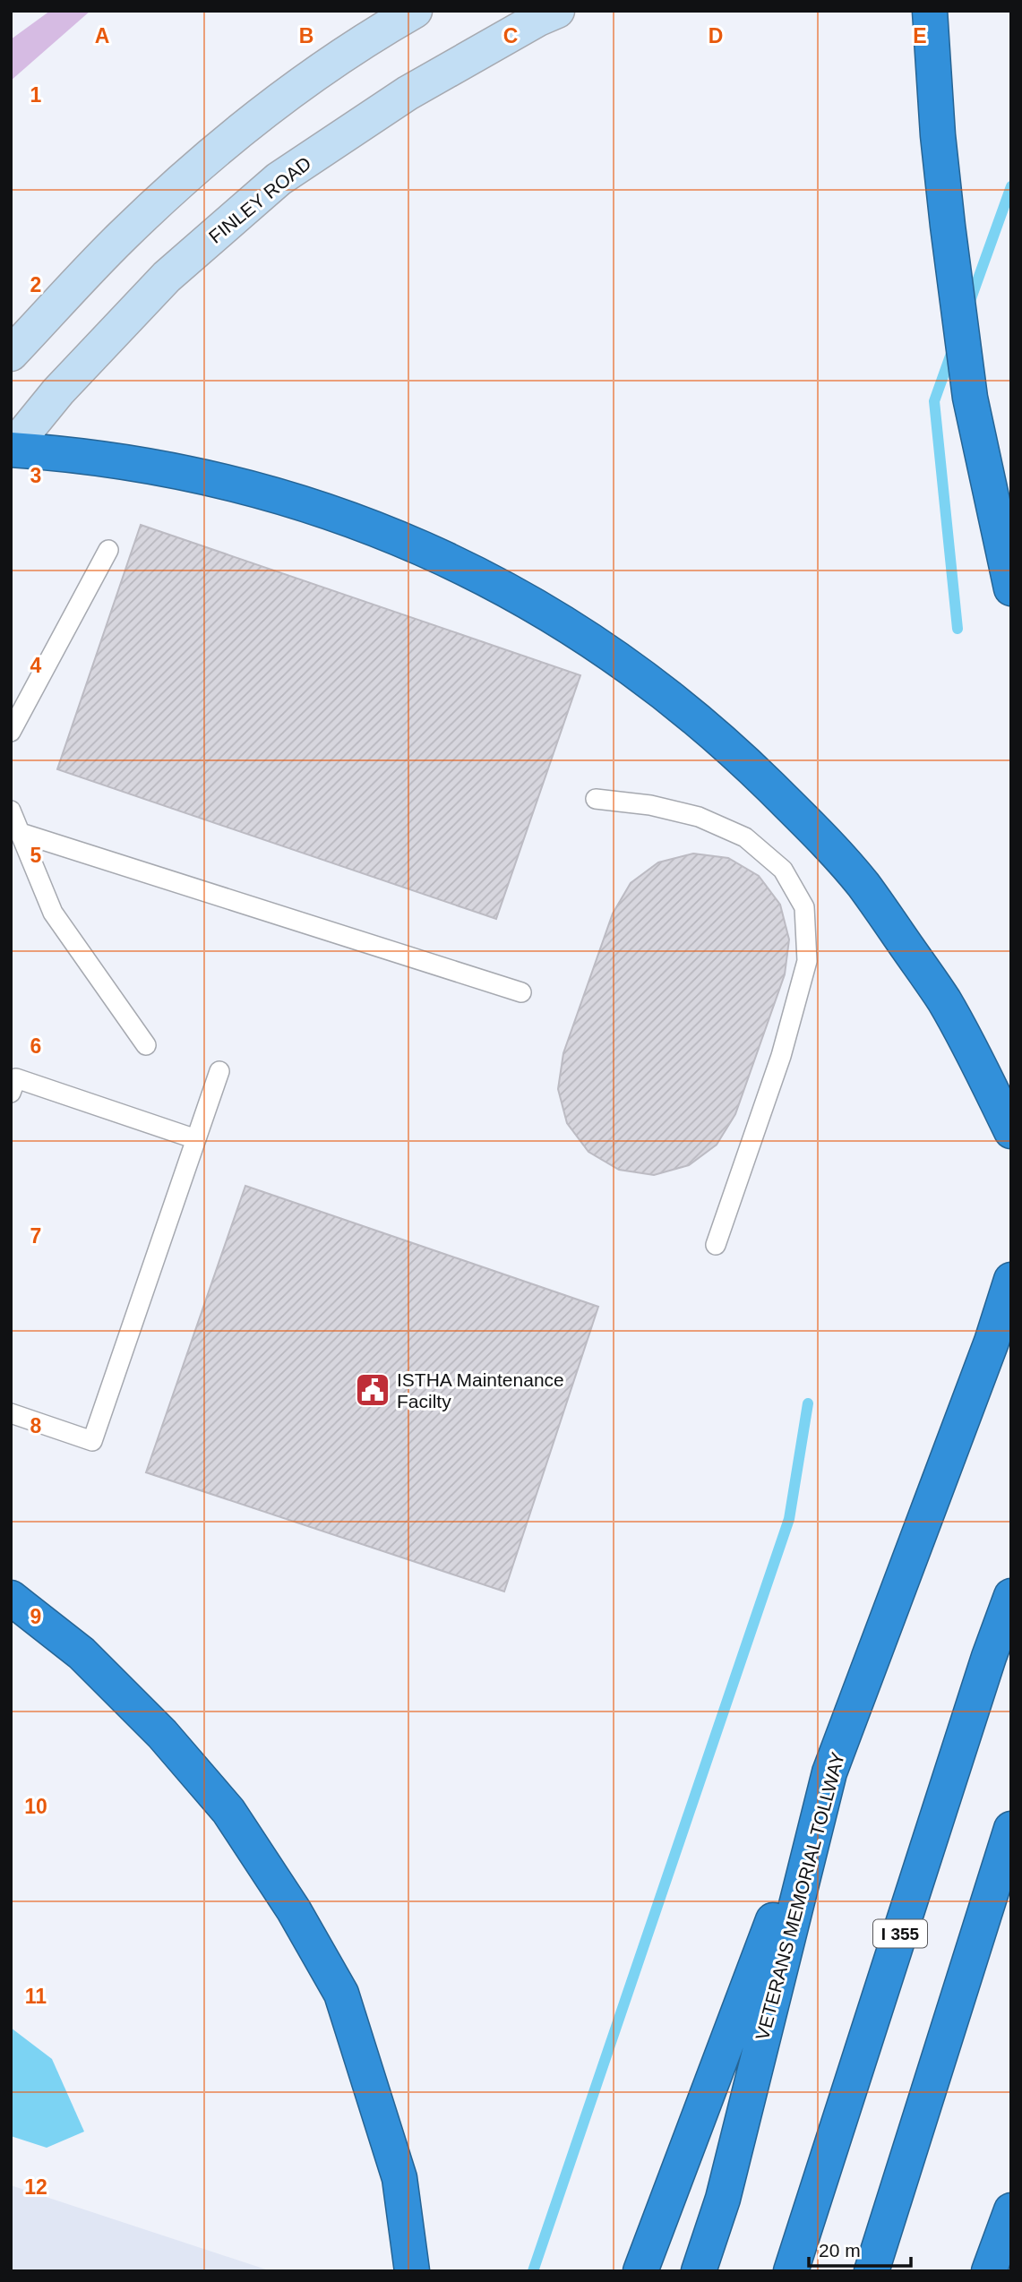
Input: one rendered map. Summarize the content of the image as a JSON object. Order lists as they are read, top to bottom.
{
  "streets": {
    "highway": ["VETERANS MEMORIAL TOLLWAY", "I 355"],
    "main road": ["FINLEY ROAD"]
  },
  "places": {
    "public building": ["ISTHA Maintenance Facilty"]
  },
  "scale_bar": "20 m",
  "grid": {
    "columns": [
      "A",
      "B",
      "C",
      "D",
      "E"
    ],
    "rows": [
      "1",
      "2",
      "3",
      "4",
      "5",
      "6",
      "7",
      "8",
      "9",
      "10",
      "11",
      "12"
    ]
  }
}
